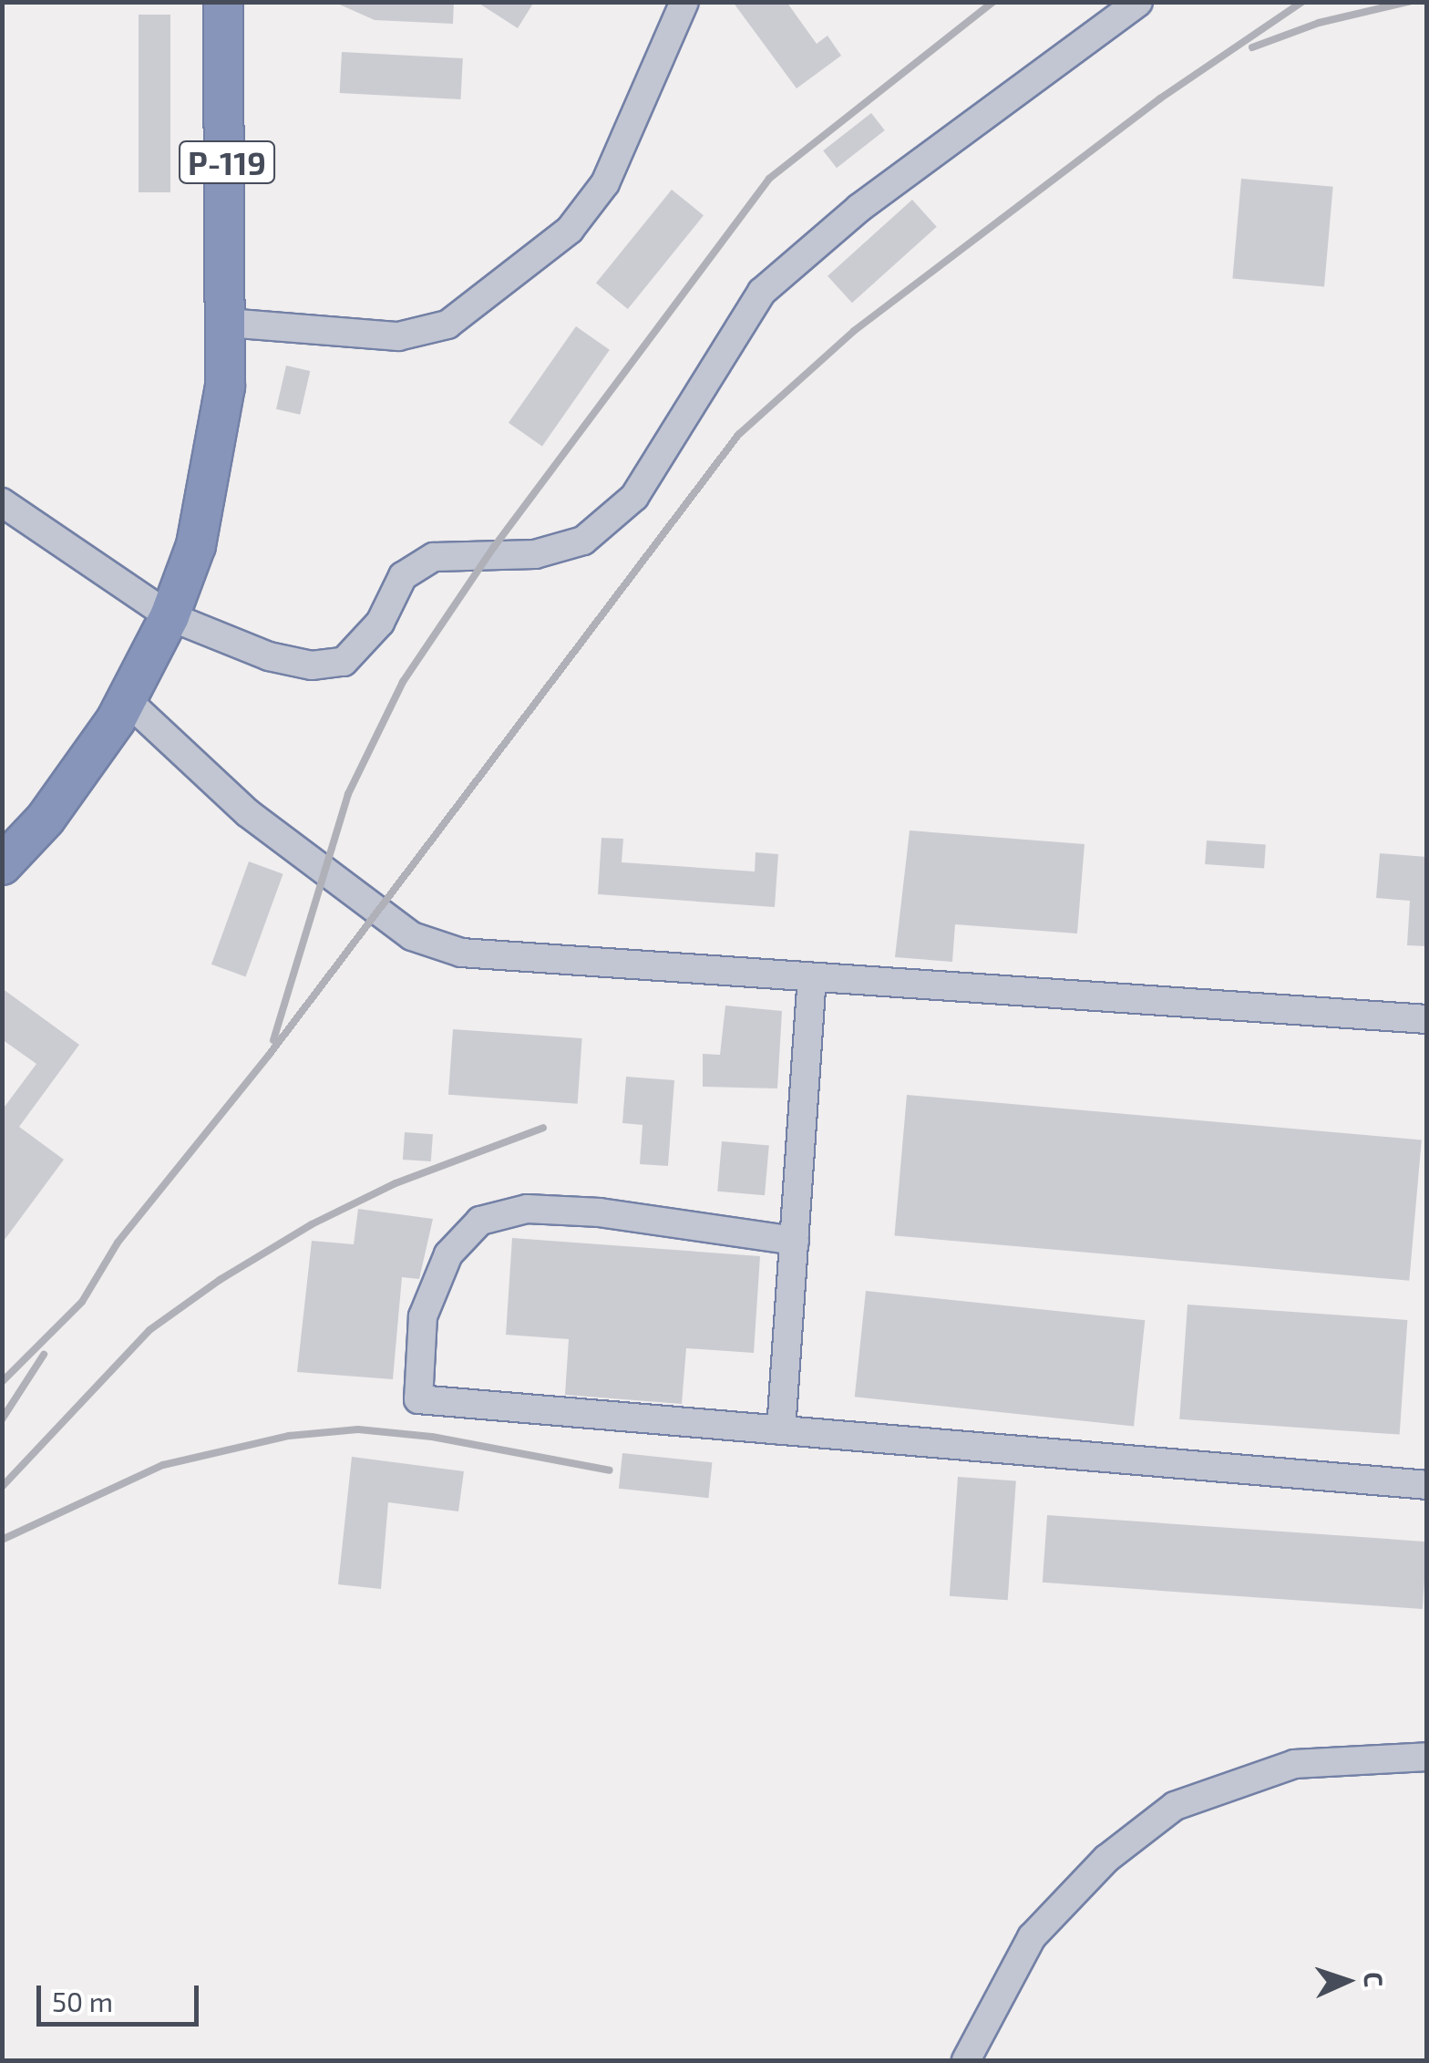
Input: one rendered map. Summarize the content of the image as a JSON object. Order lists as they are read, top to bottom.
{
  "streets": {
    "highway": ["Р-119"]
  },
  "scale_bar": "50 m",
  "north": "right"
}
